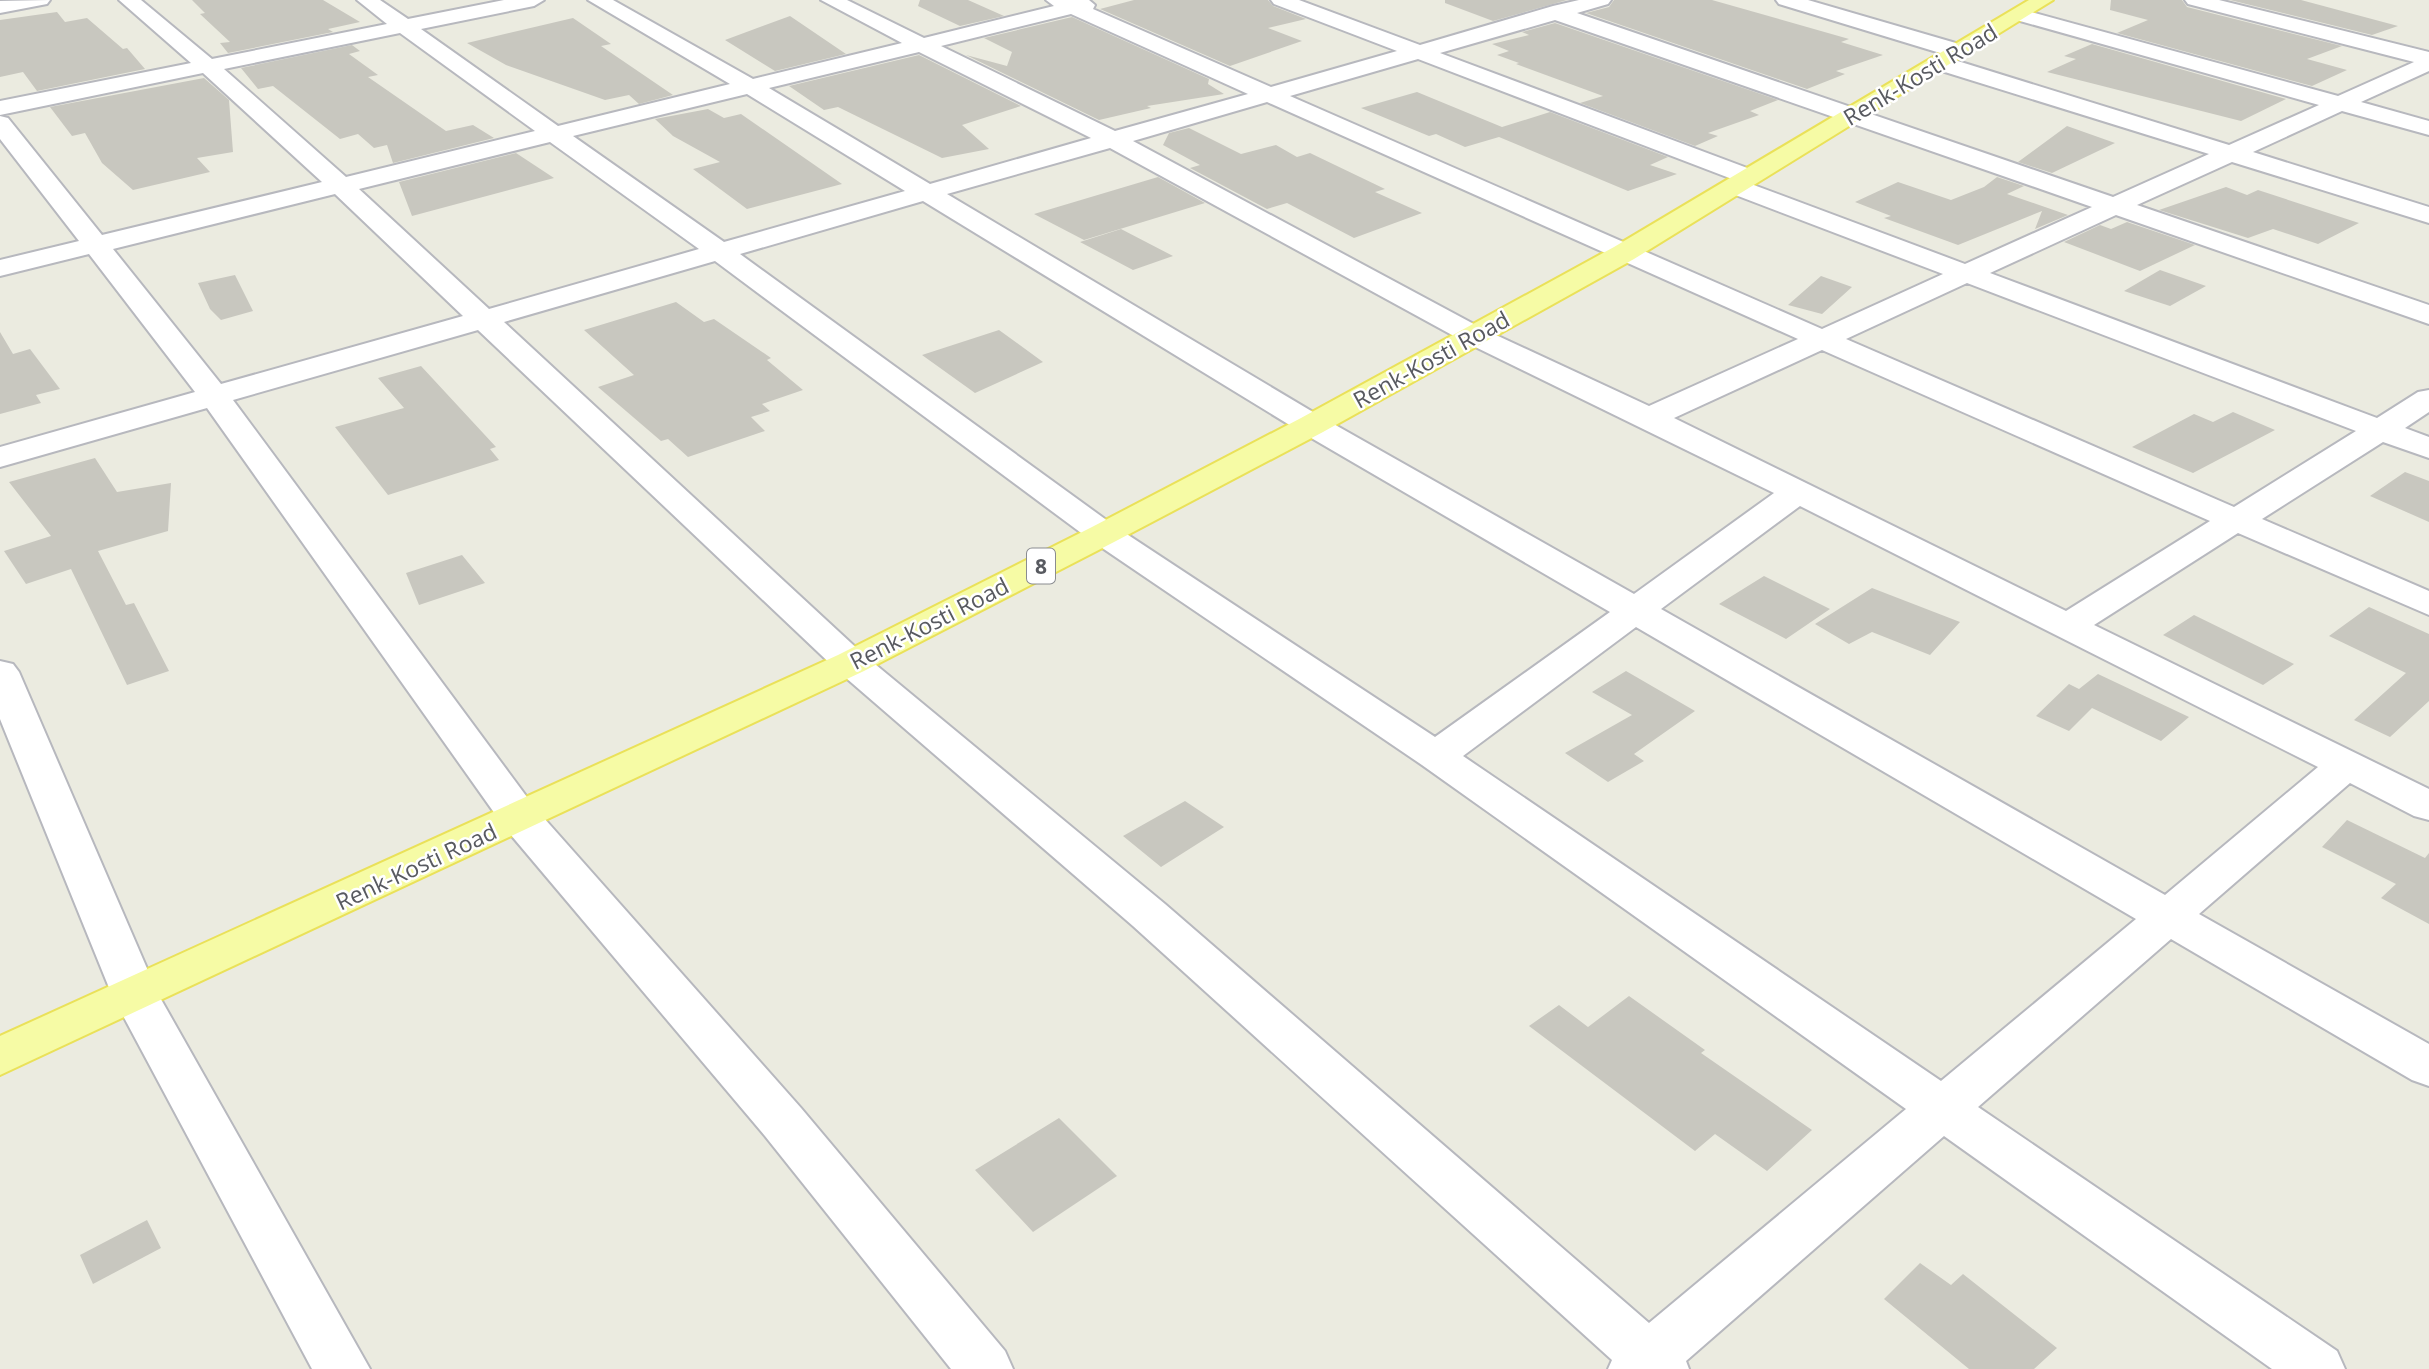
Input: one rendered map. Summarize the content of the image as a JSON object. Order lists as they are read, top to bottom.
{
  "streets": {
    "main road": ["Renk-Kosti Road", "8"]
  }
}
